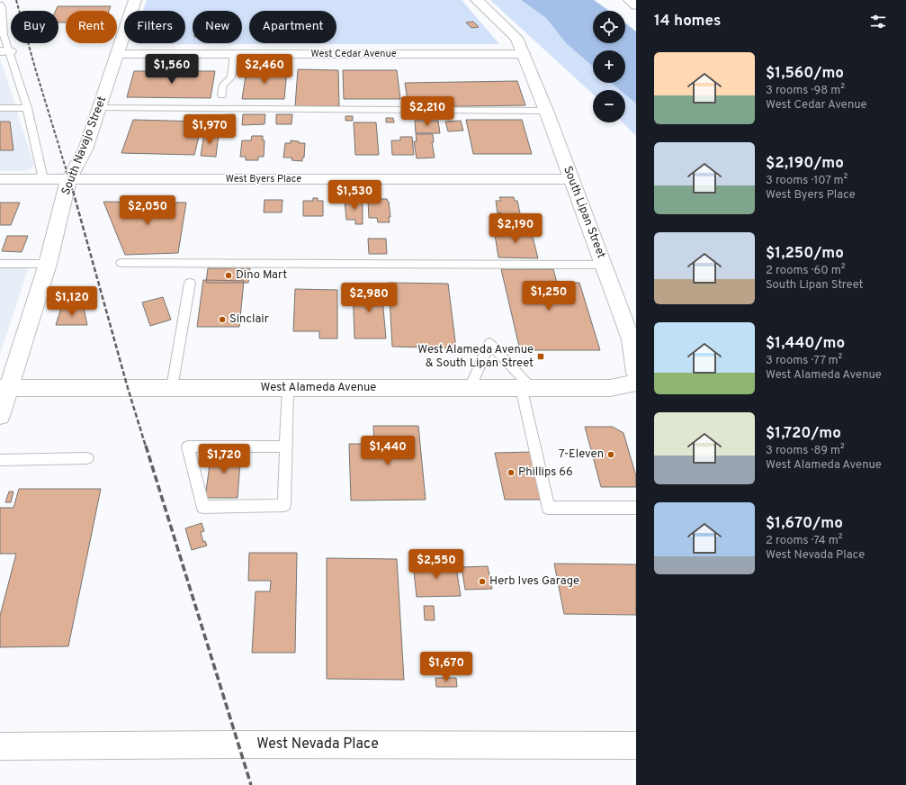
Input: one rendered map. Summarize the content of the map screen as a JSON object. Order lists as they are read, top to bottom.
{
  "streets": {
    "main road": [
      "West Cedar Avenue",
      "South Navajo Street",
      "West Byers Place",
      "South Lipan Street",
      "West Alameda Avenue",
      "West Nevada Place"
    ]
  },
  "crossings": [
    ["West Cedar Avenue", "South Navajo Street"],
    ["West Cedar Avenue", "South Lipan Street"],
    ["South Navajo Street", "West Byers Place"],
    ["South Navajo Street", "West Alameda Avenue"],
    ["West Byers Place", "South Lipan Street"]
  ],
  "places": {
    "other": [
      "Dino Mart",
      "Sinclair",
      "7-Eleven",
      "Phillips 66",
      "Herb Ives Garage"
    ],
    "transit": ["West Alameda Avenue & South Lipan Street"]
  },
  "page": {
    "heading": "14 homes",
    "map_buttons": ["+", "−"],
    "chip": [
      "Buy",
      "Rent",
      "Filters",
      "New",
      "Apartment"
    ],
    "list": [
      {
        "name": "$1,560/mo",
        "note": "3 rooms · 98 m² · West Cedar Avenue"
      },
      {
        "name": "$2,190/mo",
        "note": "3 rooms · 107 m² · West Byers Place"
      },
      {
        "name": "$1,250/mo",
        "note": "2 rooms · 60 m² · South Lipan Street"
      },
      {
        "name": "$1,440/mo",
        "note": "3 rooms · 77 m² · West Alameda Avenue"
      },
      {
        "name": "$1,720/mo",
        "note": "3 rooms · 89 m² · West Alameda Avenue"
      },
      {
        "name": "$1,670/mo",
        "note": "2 rooms · 74 m² · West Nevada Place"
      }
    ],
    "price": [
      "$1,560",
      "$2,460",
      "$2,210",
      "$1,970",
      "$1,530",
      "$2,050",
      "$2,190",
      "$1,250",
      "$2,980",
      "$1,120",
      "$1,440",
      "$1,720",
      "$2,550",
      "$1,670"
    ]
  }
}
